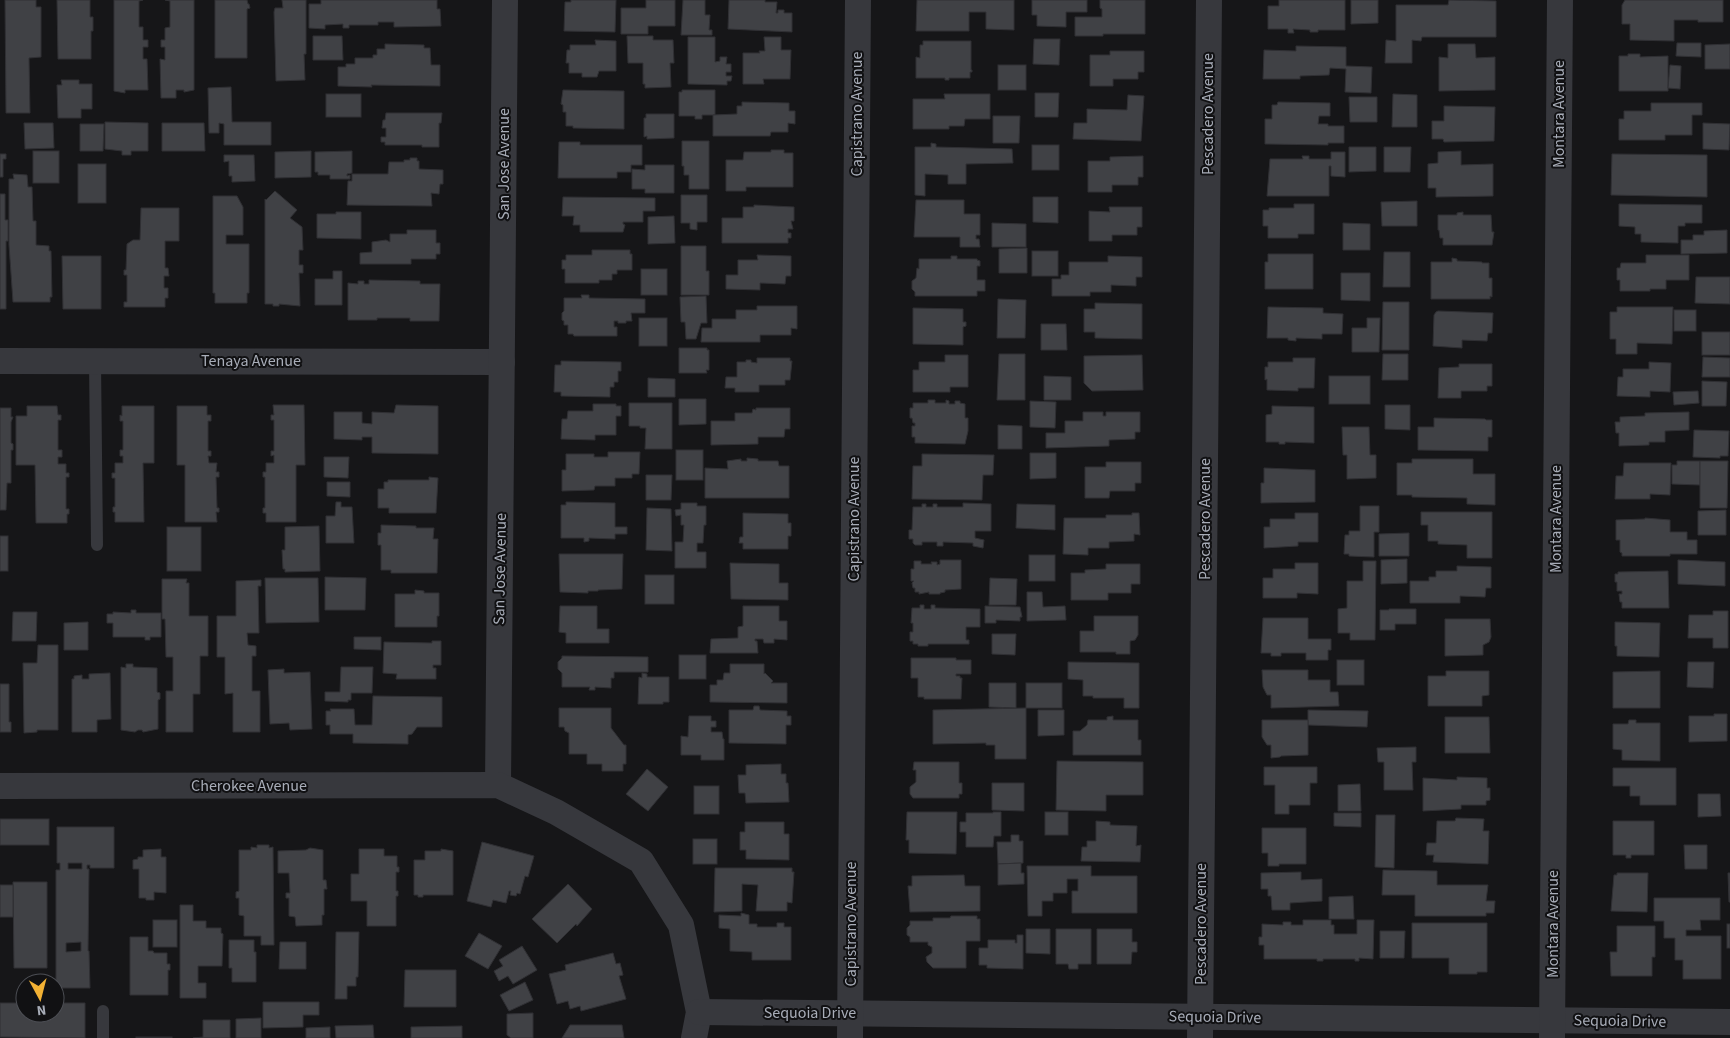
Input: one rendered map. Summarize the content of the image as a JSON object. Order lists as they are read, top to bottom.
{
  "streets": {
    "street": [
      "Capistrano Avenue",
      "Pescadero Avenue",
      "Montara Avenue",
      "San Jose Avenue",
      "Tenaya Avenue",
      "Cherokee Avenue",
      "Sequoia Drive"
    ]
  },
  "crossings": [
    ["Capistrano Avenue", "Sequoia Drive"],
    ["Pescadero Avenue", "Sequoia Drive"],
    ["Montara Avenue", "Sequoia Drive"],
    ["San Jose Avenue", "Tenaya Avenue"],
    ["San Jose Avenue", "Cherokee Avenue"]
  ],
  "north": "bottom"
}
